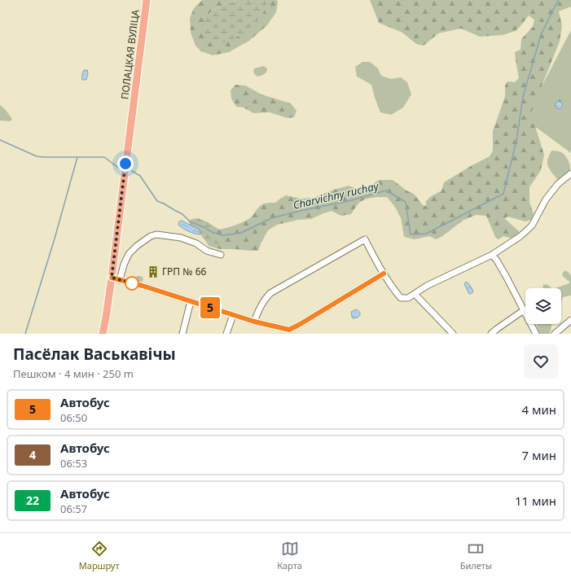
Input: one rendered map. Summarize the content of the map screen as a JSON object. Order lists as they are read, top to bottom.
{
  "streets": {
    "main road": ["ПОЛАЦКАЯ ВУЛІЦА"]
  },
  "water": ["Charvichny ruchay"],
  "places": {
    "building": ["ГРП № 66"]
  },
  "lines": ["bus line 5"],
  "page": {
    "on_map": "5",
    "heading": ["Пасёлак Васькавічы", "Пешком · 4 мин · 250 m"],
    "list": [
      {
        "mark": "5",
        "name": "Автобус",
        "note": "06:50",
        "value": "4 мин"
      },
      {
        "mark": "4",
        "name": "Автобус",
        "note": "06:53",
        "value": "7 мин"
      },
      {
        "mark": "22",
        "name": "Автобус",
        "note": "06:57",
        "value": "11 мин"
      }
    ],
    "tabs": ["Маршрут", "Карта", "Билеты"]
  }
}
